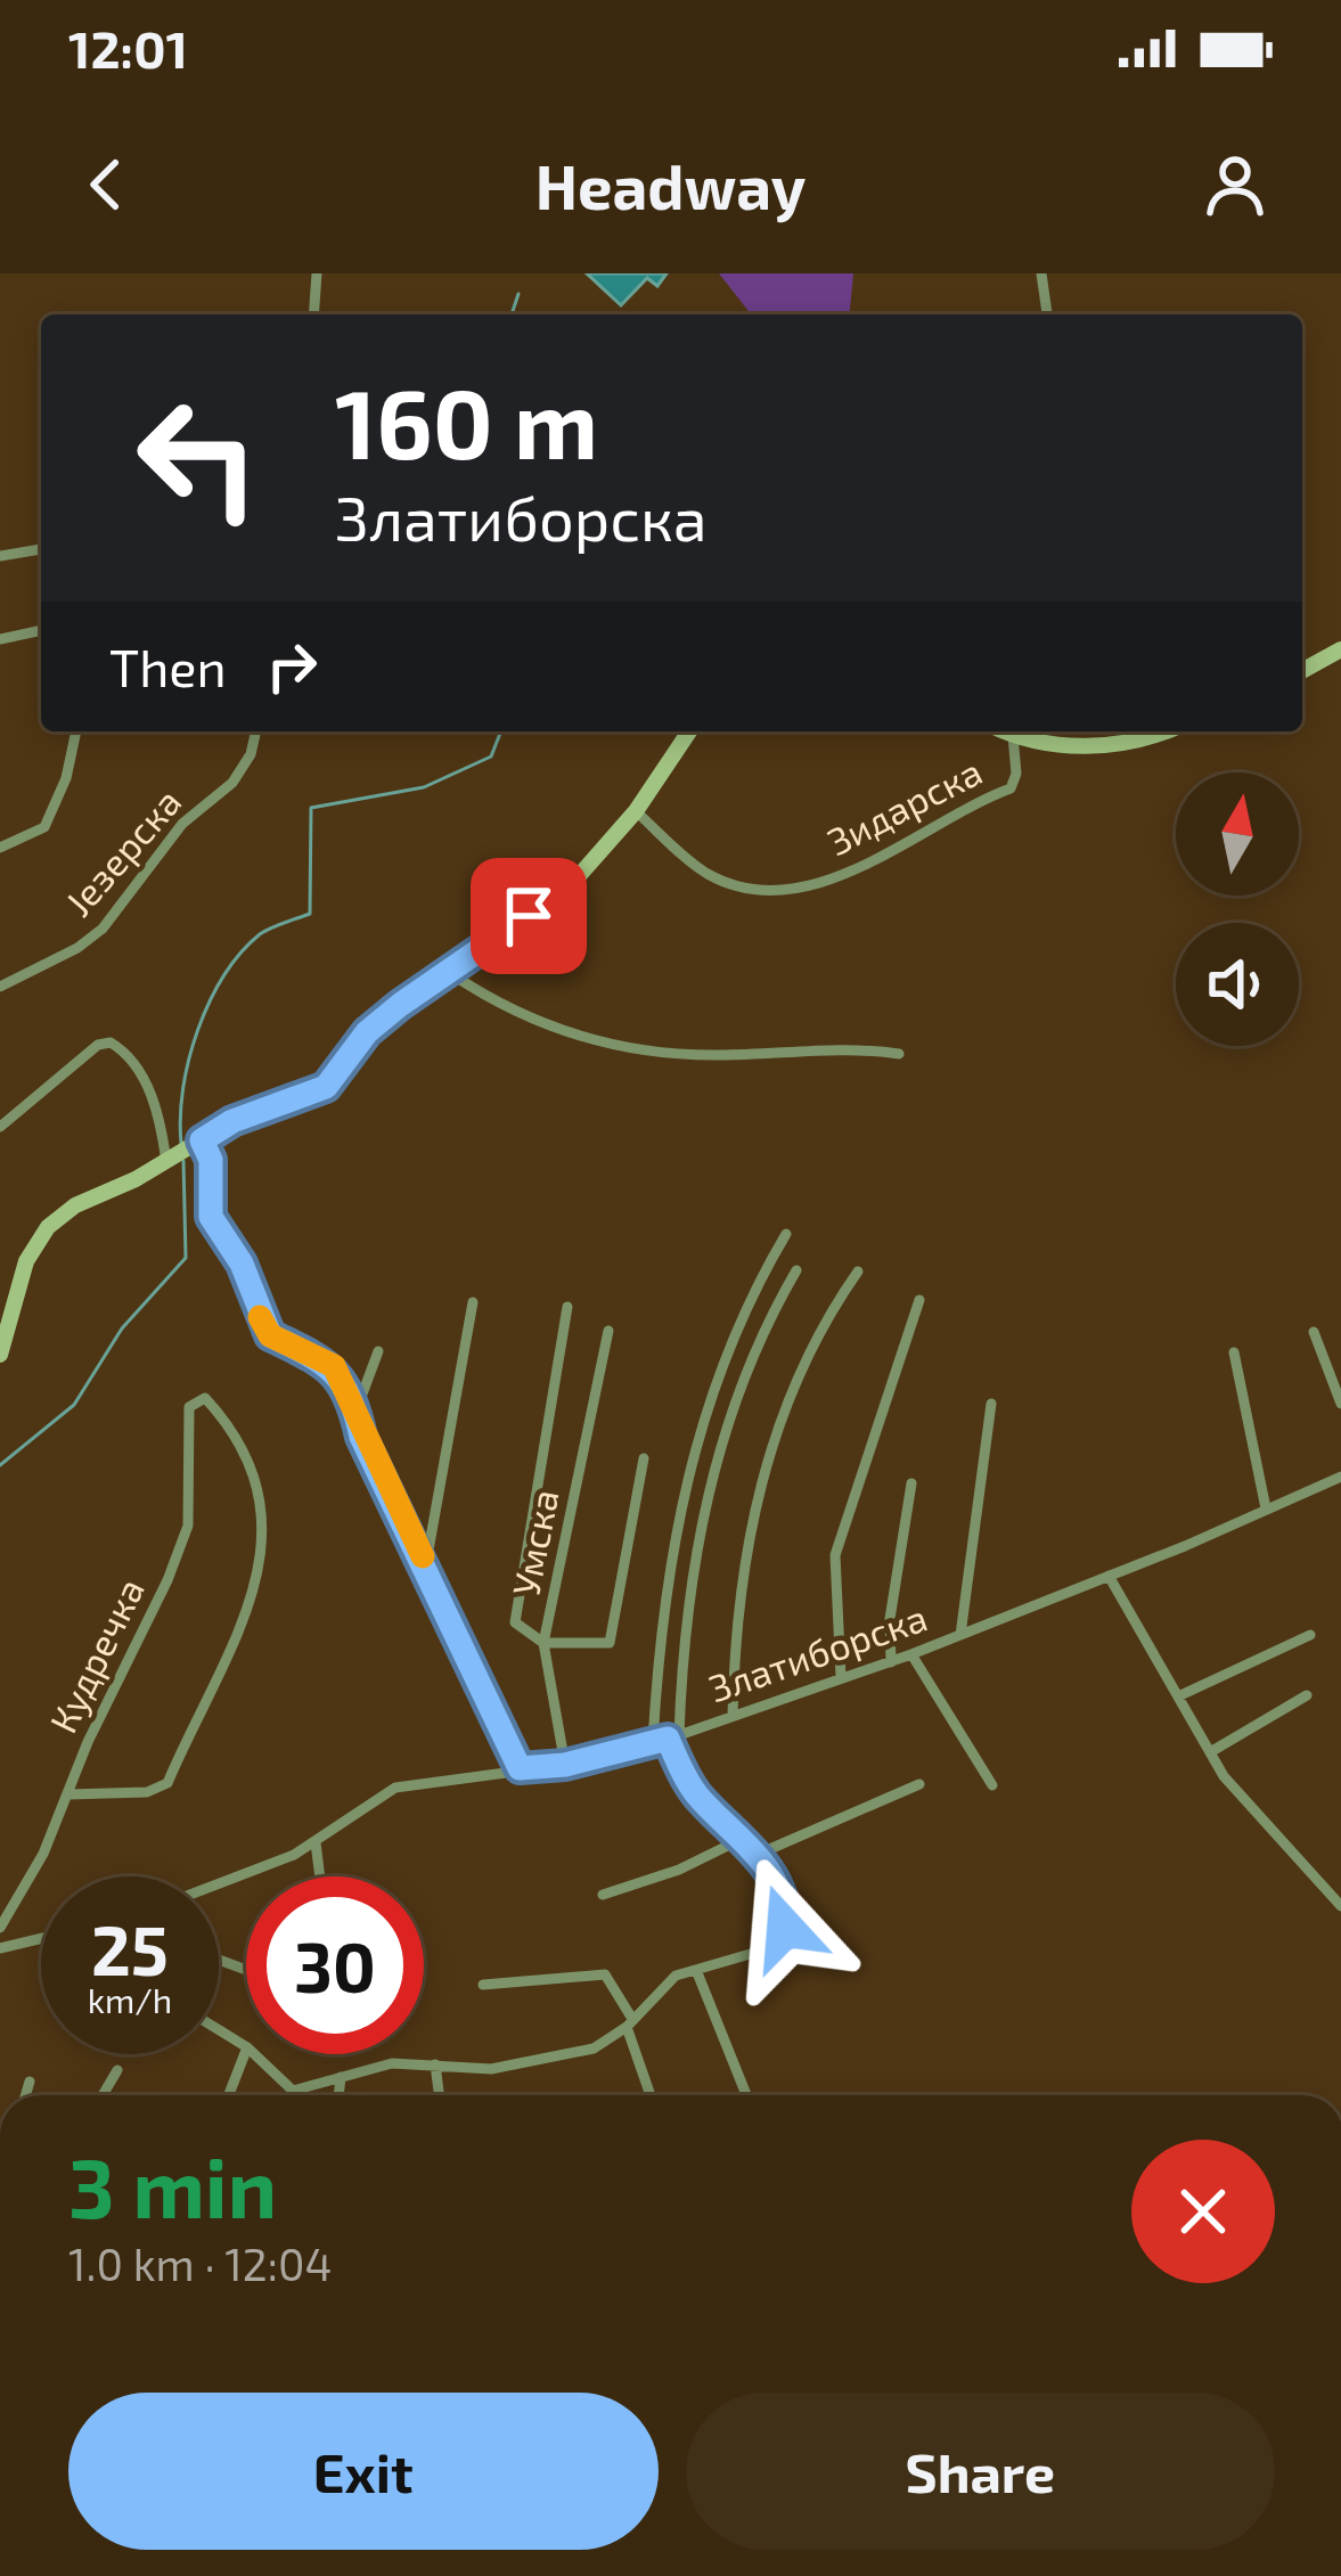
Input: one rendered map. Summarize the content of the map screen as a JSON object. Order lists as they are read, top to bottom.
{
  "streets": {
    "street": [
      "Зидарска",
      "Језерска",
      "Умска",
      "Златиборска",
      "Кудречка"
    ]
  },
  "crossings": [
    ["Умска", "Златиборска"]
  ],
  "north": "top",
  "page": {
    "status": "12:01",
    "header": "Headway",
    "turn": ["160 m", "Златиборска"],
    "then": "Then",
    "speed": "25 km/h",
    "limit": "30",
    "heading": ["3 min", "1.0 km · 12:04"],
    "buttons": ["Exit", "Share"]
  }
}
